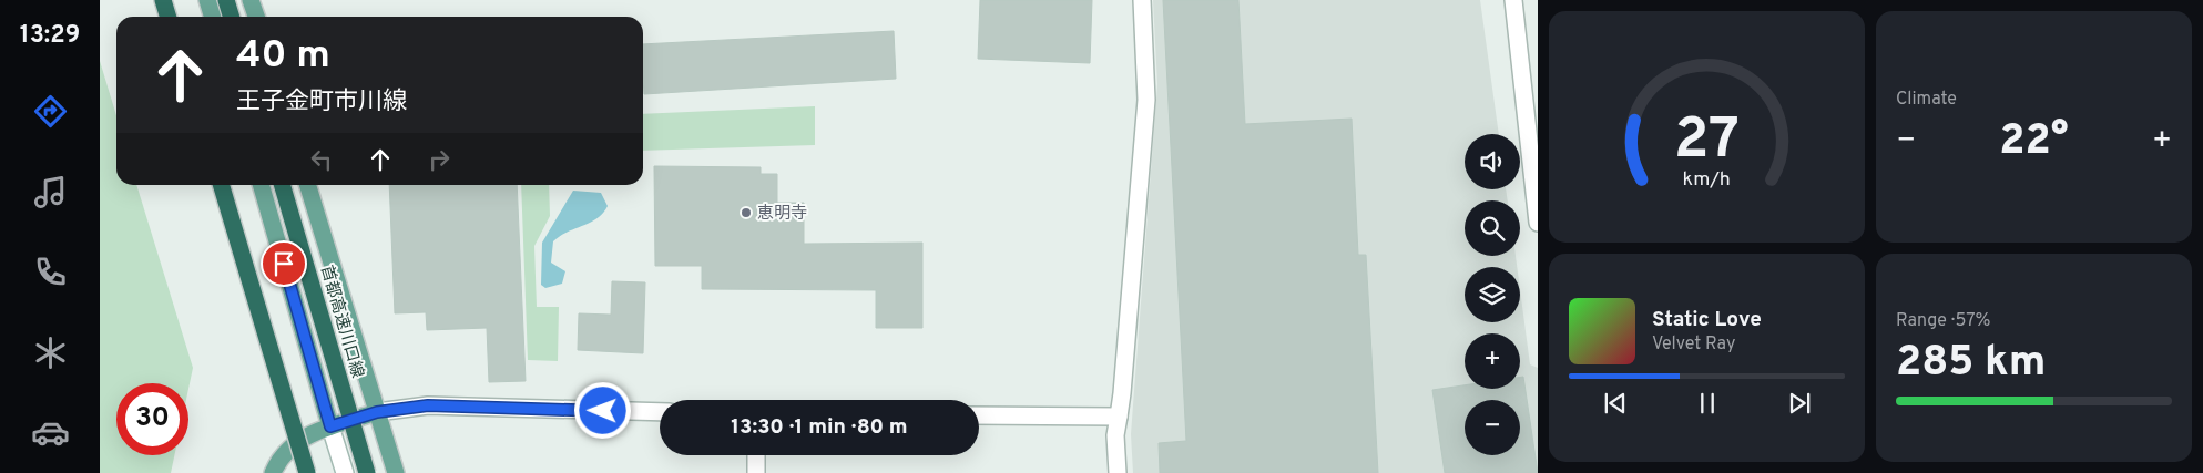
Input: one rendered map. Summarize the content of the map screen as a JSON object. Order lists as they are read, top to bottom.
{
  "streets": {
    "highway": ["首都高速川口線"]
  },
  "places": ["恵明寺"],
  "page": {
    "tabs": "13:29",
    "tile": [
      "Climate",
      ["Range · 57%", "285 km"]
    ],
    "turn": ["40 m", "王子金町市川線"],
    "heat": ["−", "22°", "+"],
    "map_buttons": ["+", "−"],
    "song": ["Static Love", "Velvet Ray"],
    "limit": "30",
    "trip": "13:30 · 1 min · 80 m",
    "gauge": ["27", "km/h"]
  }
}
